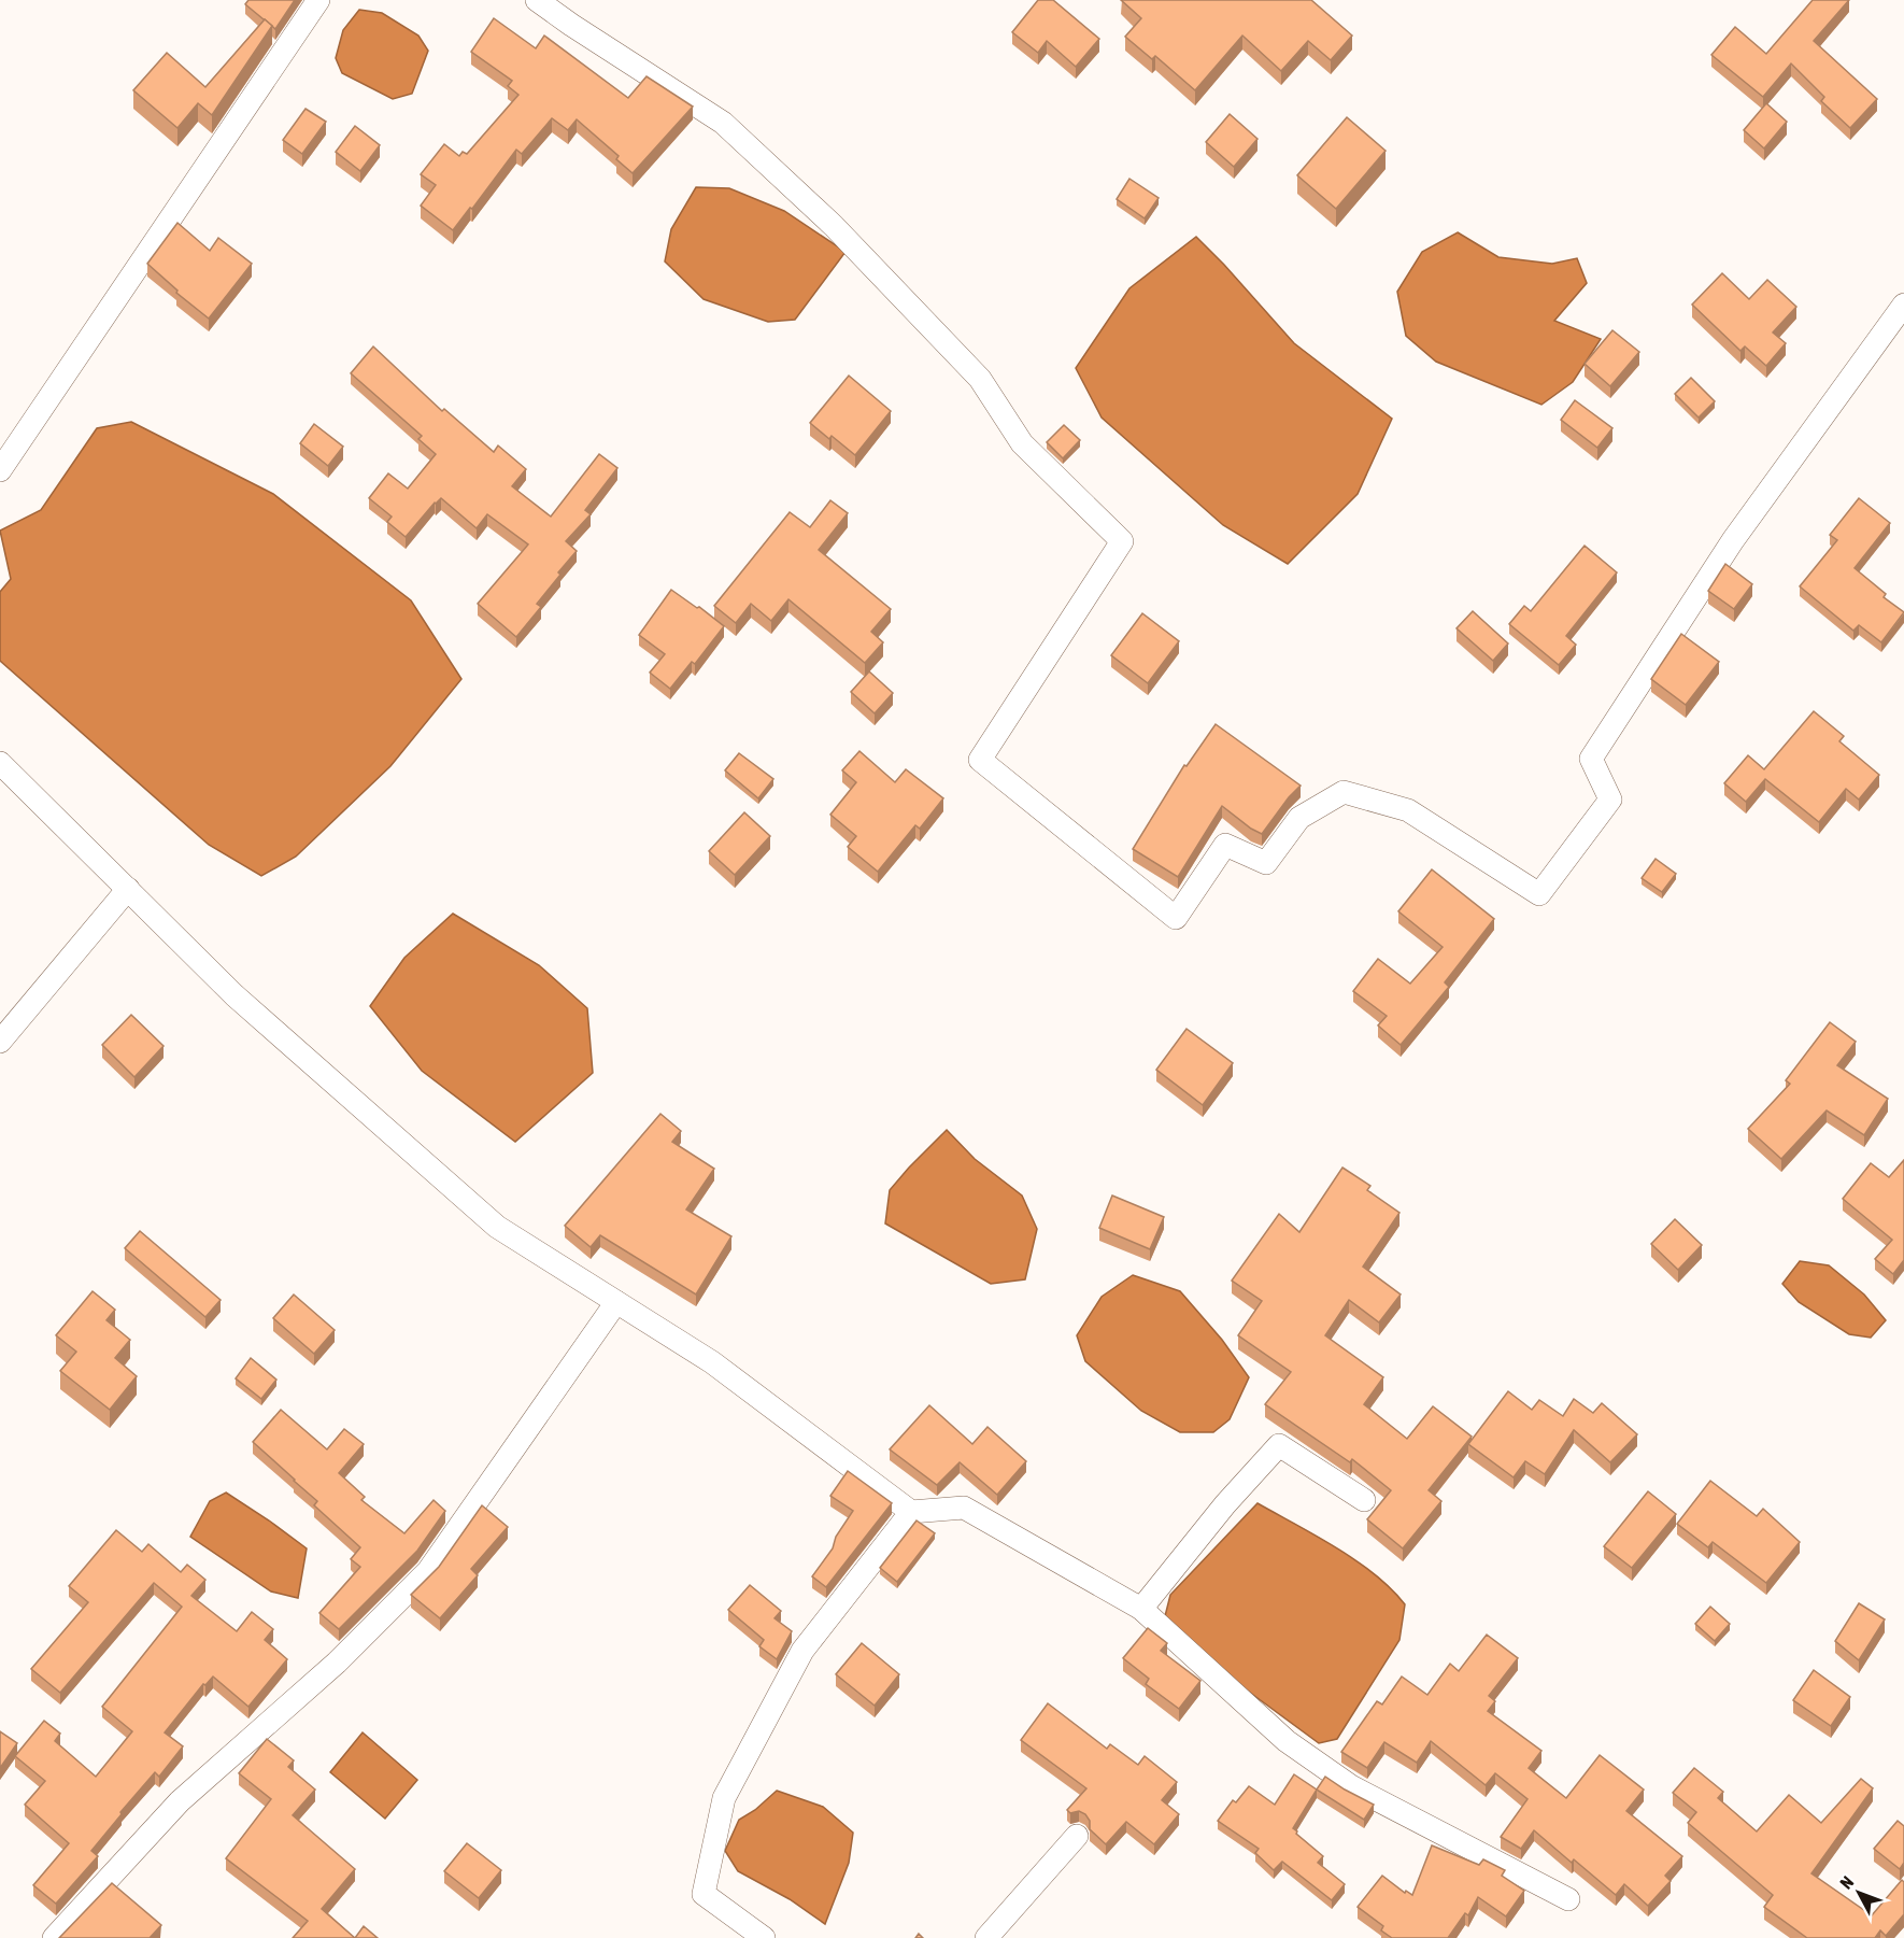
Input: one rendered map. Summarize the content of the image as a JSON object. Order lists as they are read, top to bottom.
{
  "north": "top left"
}
